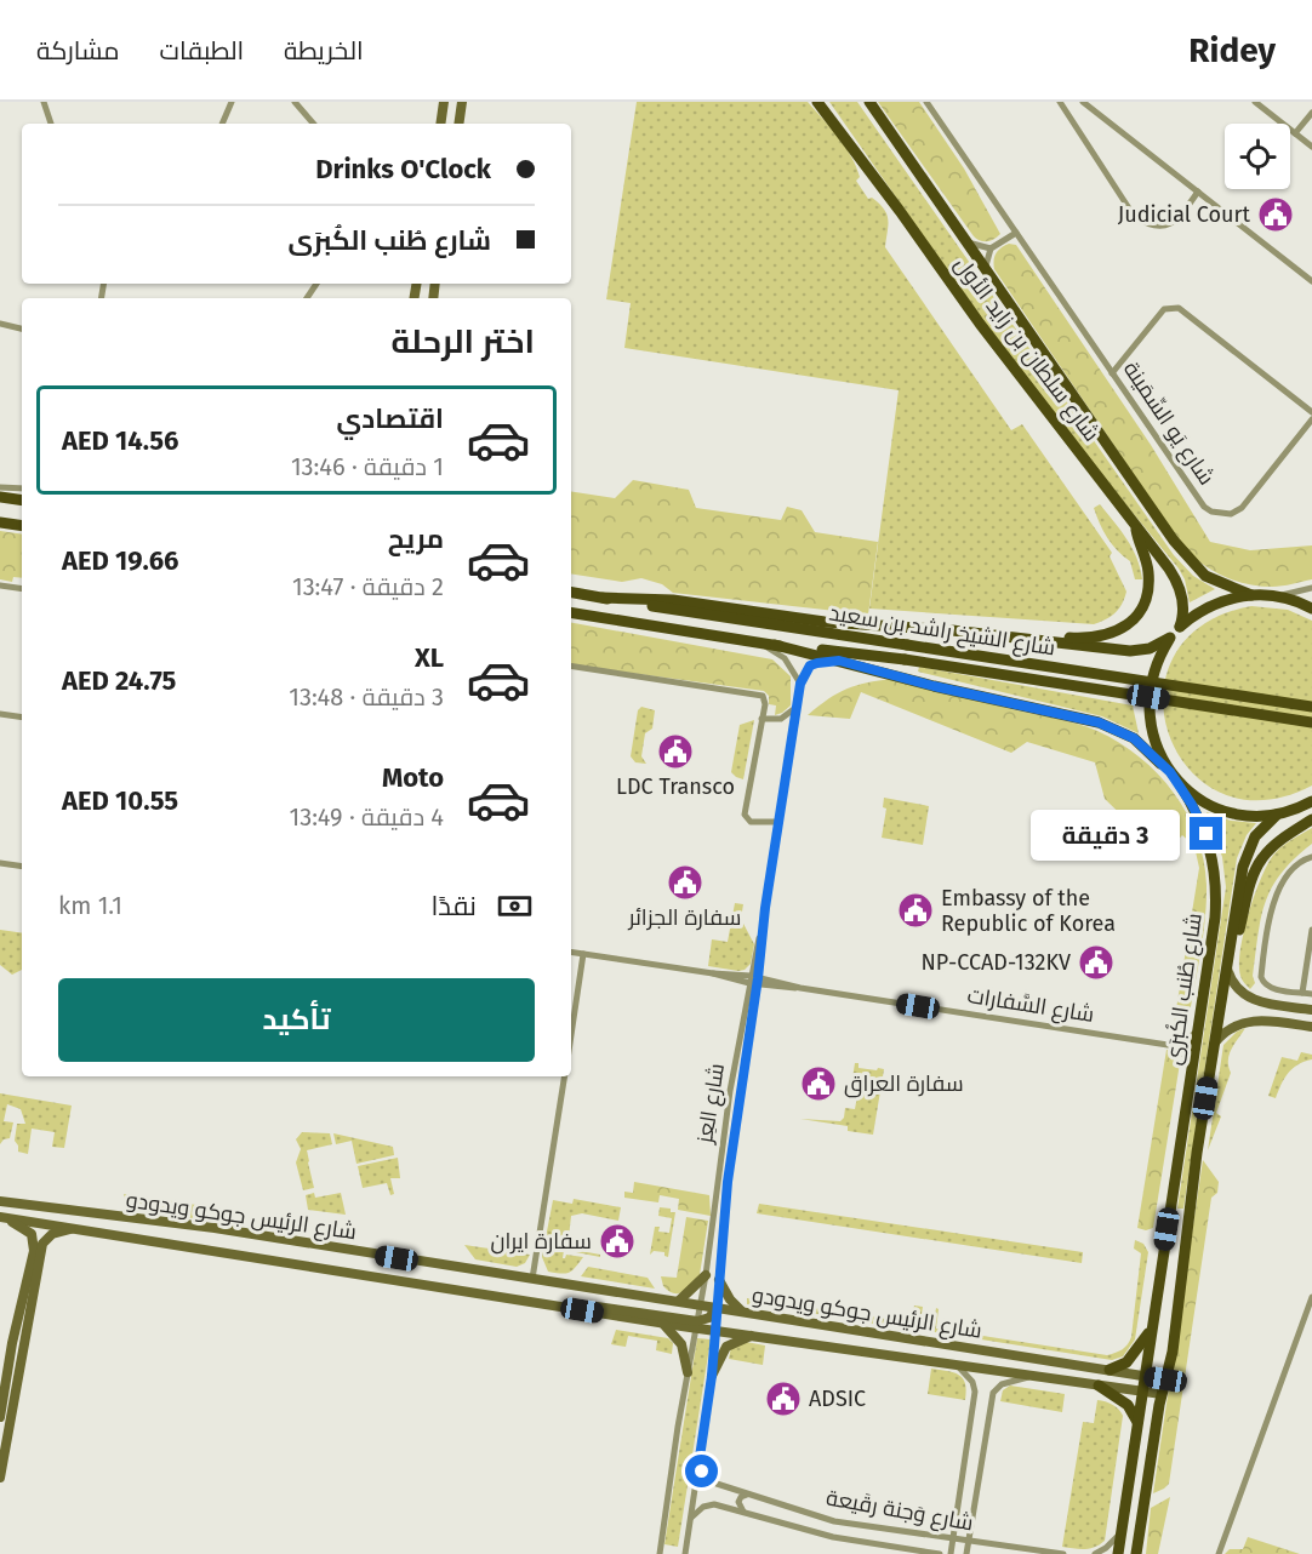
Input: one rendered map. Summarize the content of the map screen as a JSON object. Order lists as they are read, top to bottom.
{
  "streets": {
    "main road": ["شارع سلطان بن زايد الأول", "شارع الشيخ راشد بن سعيد", "شارع طُنب الكُبرَى"],
    "street": [
      "شارع يَو السِّمَينة",
      "شارع السَّفارات",
      "شارع العِز",
      "شارع الرئيس جوكو ويدودو",
      "شارع وَجنة رقَيعة"
    ]
  },
  "crossings": [
    ["شارع طُنب الكُبرَى", "شارع الرئيس جوكو ويدودو"],
    ["شارع السَّفارات", "شارع العِز"],
    ["شارع العِز", "شارع الرئيس جوكو ويدودو"],
    ["شارع العِز", "شارع وَجنة رقَيعة"]
  ],
  "places": {
    "public building": [
      "Judicial Court",
      "LDC Transco",
      "سفارة الجزائر",
      "Embassy of the Republic of Korea",
      "NP-CCAD-132KV",
      "سفارة العراق",
      "سفارة ايران",
      "ADSIC"
    ]
  },
  "page": {
    "header": "Ridey",
    "nav": ["الخريطة", "الطبقات", "مشاركة"],
    "banner": ["Drinks O'Clock", "شارع طُنب الكُبرَى"],
    "heading": "اختر الرحلة",
    "list": [
      {
        "name": "اقتصادي",
        "note": "1 دقيقة · 13:46",
        "value": "AED 14.56"
      },
      {
        "name": "مريح",
        "note": "2 دقيقة · 13:47",
        "value": "AED 19.66"
      },
      {
        "name": "XL",
        "note": "3 دقيقة · 13:48",
        "value": "AED 24.75"
      },
      {
        "name": "Moto",
        "note": "4 دقيقة · 13:49",
        "value": "AED 10.55"
      }
    ],
    "bubble": "3 دقيقة",
    "pay": ["نقدًا", "1.1 km"],
    "buttons": "تأكيد"
  }
}
